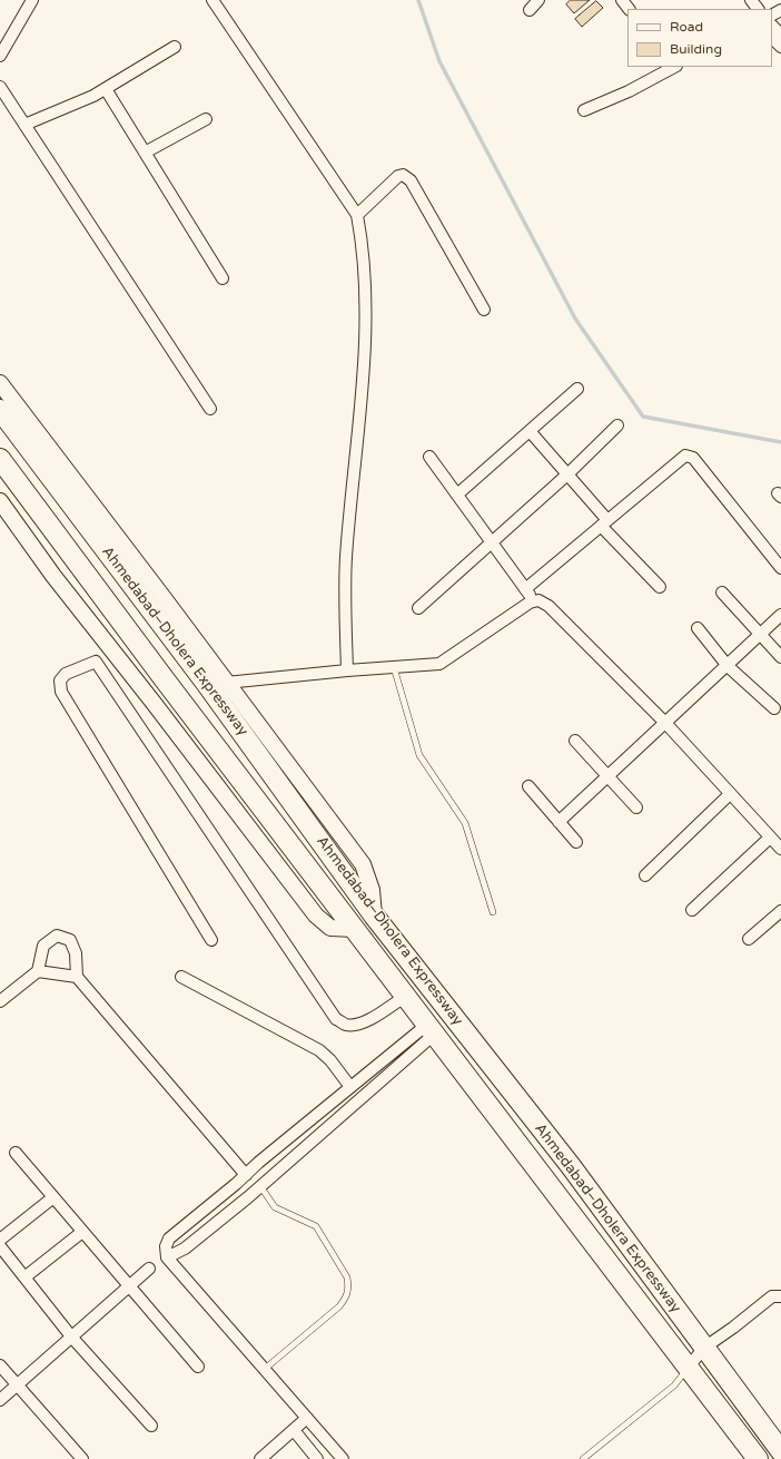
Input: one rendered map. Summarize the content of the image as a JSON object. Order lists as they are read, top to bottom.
{
  "streets": {
    "highway": ["Ahmedabad–Dholera Expressway"]
  },
  "legend": ["Road", "Building"]
}
